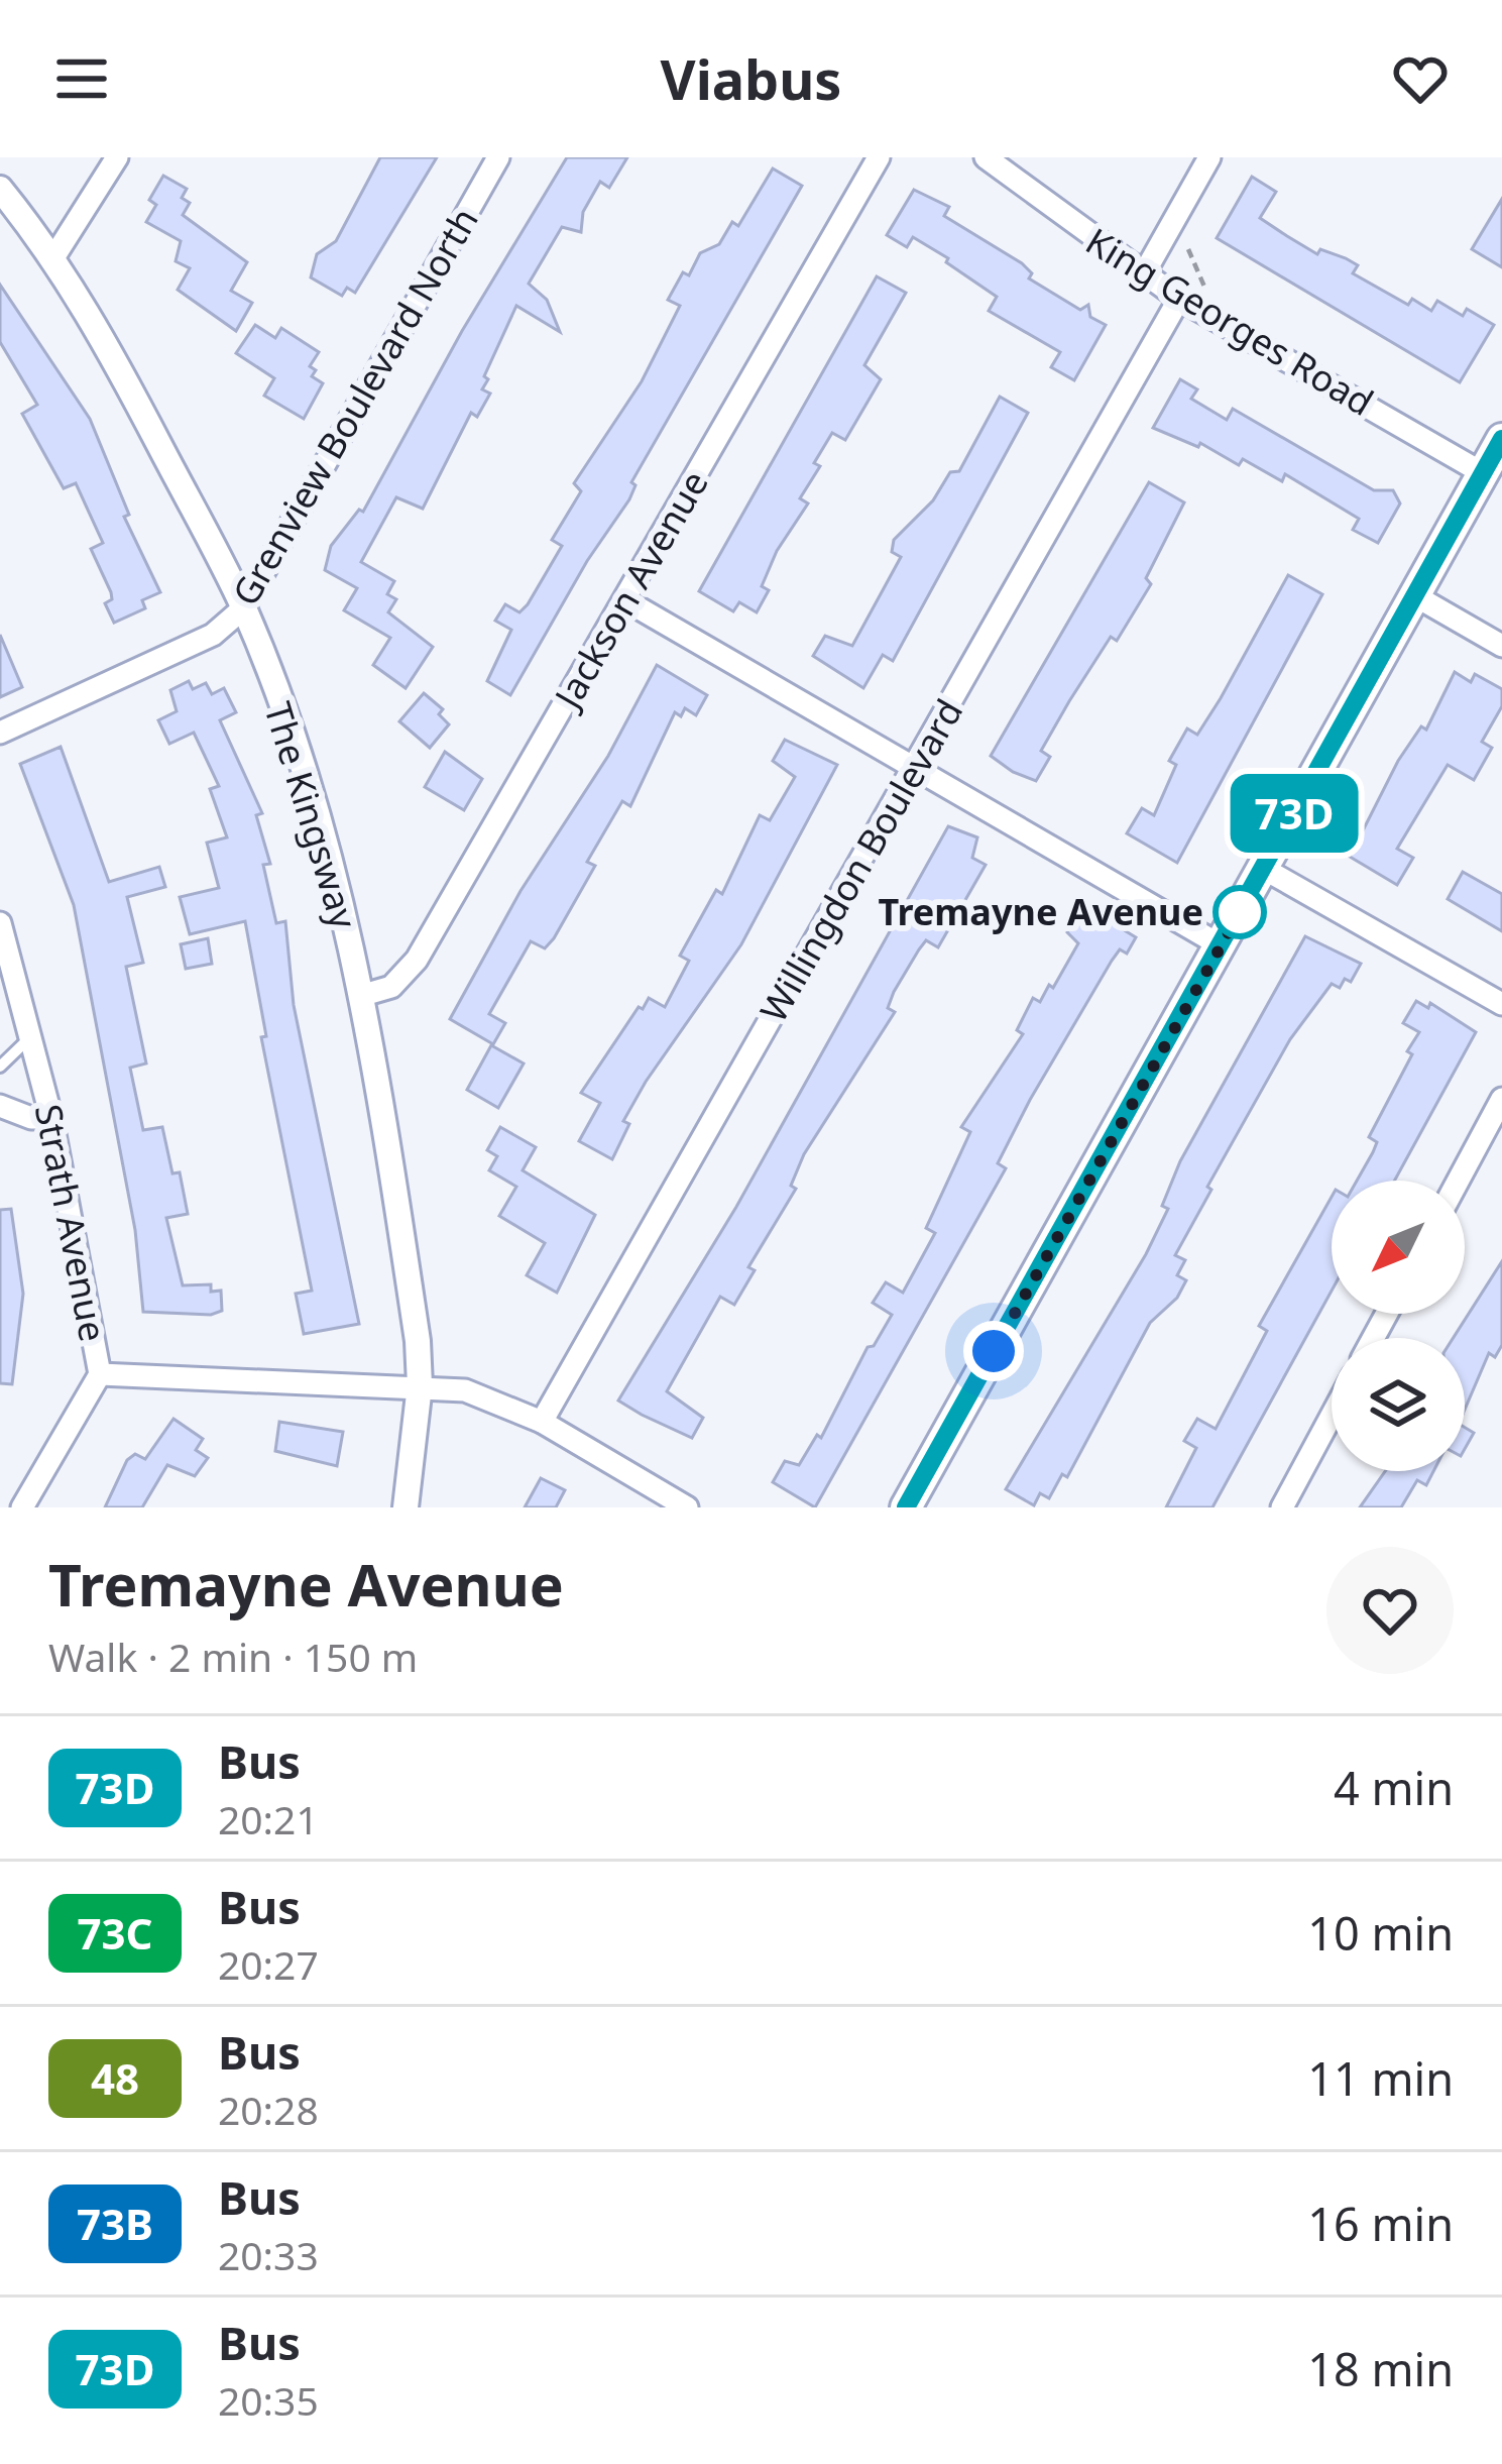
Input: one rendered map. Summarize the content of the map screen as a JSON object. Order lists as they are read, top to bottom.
{
  "streets": {
    "street": [
      "King Georges Road",
      "Grenview Boulevard North",
      "Jackson Avenue",
      "The Kingsway",
      "Willingdon Boulevard",
      "Strath Avenue"
    ]
  },
  "crossings": [
    ["King Georges Road", "Willingdon Boulevard"],
    ["Grenview Boulevard North", "The Kingsway"],
    ["Jackson Avenue", "The Kingsway"]
  ],
  "places": ["Tremayne Avenue"],
  "lines": ["bus line 73D"],
  "north": "bottom left",
  "page": {
    "header": "Viabus",
    "on_map": "73D",
    "heading": ["Tremayne Avenue", "Walk · 2 min · 150 m"],
    "list": [
      {
        "mark": "73D",
        "name": "Bus",
        "note": "20:21",
        "value": "4 min"
      },
      {
        "mark": "73C",
        "name": "Bus",
        "note": "20:27",
        "value": "10 min"
      },
      {
        "mark": "48",
        "name": "Bus",
        "note": "20:28",
        "value": "11 min"
      },
      {
        "mark": "73B",
        "name": "Bus",
        "note": "20:33",
        "value": "16 min"
      },
      {
        "mark": "73D",
        "name": "Bus",
        "note": "20:35",
        "value": "18 min"
      }
    ]
  }
}
